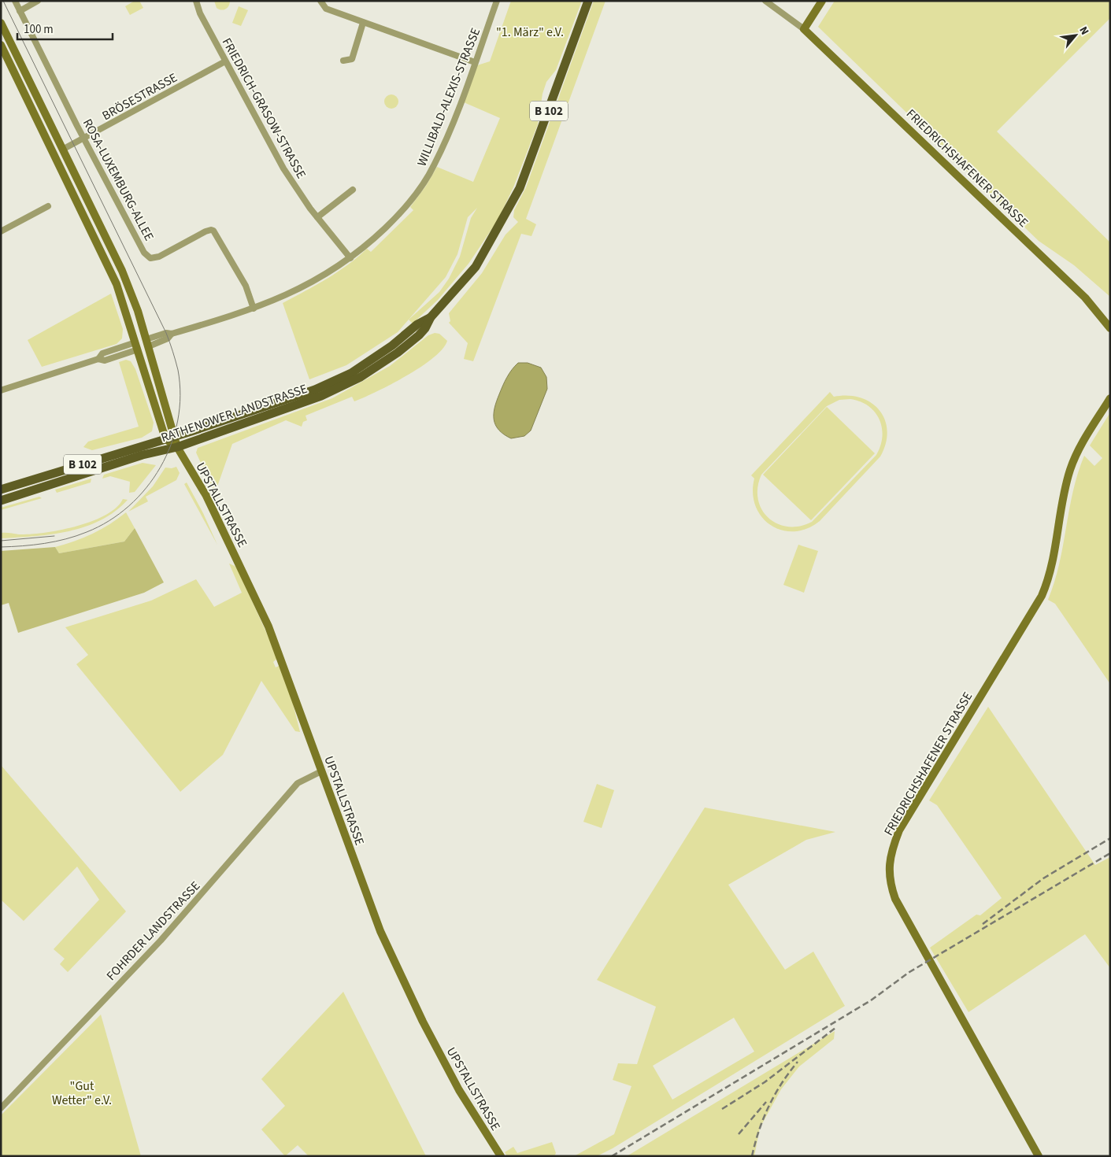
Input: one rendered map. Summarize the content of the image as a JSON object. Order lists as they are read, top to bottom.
{
  "streets": {
    "main road": ["B 102", "RATHENOWER LANDSTRASSE"],
    "street": [
      "BRÖSESTRASSE",
      "WILLIBALD-ALEXIS-STRASSE",
      "FRIEDRICH-GRASOW-STRASSE",
      "FRIEDRICHSHAFENER STRASSE",
      "ROSA-LUXEMBURG-ALLEE",
      "UPSTALLSTRASSE",
      "FOHRDER LANDSTRASSE"
    ]
  },
  "crossings": [
    ["BRÖSESTRASSE", "FRIEDRICH-GRASOW-STRASSE"],
    ["BRÖSESTRASSE", "ROSA-LUXEMBURG-ALLEE"],
    ["WILLIBALD-ALEXIS-STRASSE", "FRIEDRICH-GRASOW-STRASSE"],
    ["WILLIBALD-ALEXIS-STRASSE", "ROSA-LUXEMBURG-ALLEE"],
    ["RATHENOWER LANDSTRASSE", "UPSTALLSTRASSE"],
    ["UPSTALLSTRASSE", "FOHRDER LANDSTRASSE"]
  ],
  "parks": ["\"1. März\" e.V.", "\"Gut Wetter\" e.V."],
  "scale_bar": "100 m",
  "north": "top right"
}
